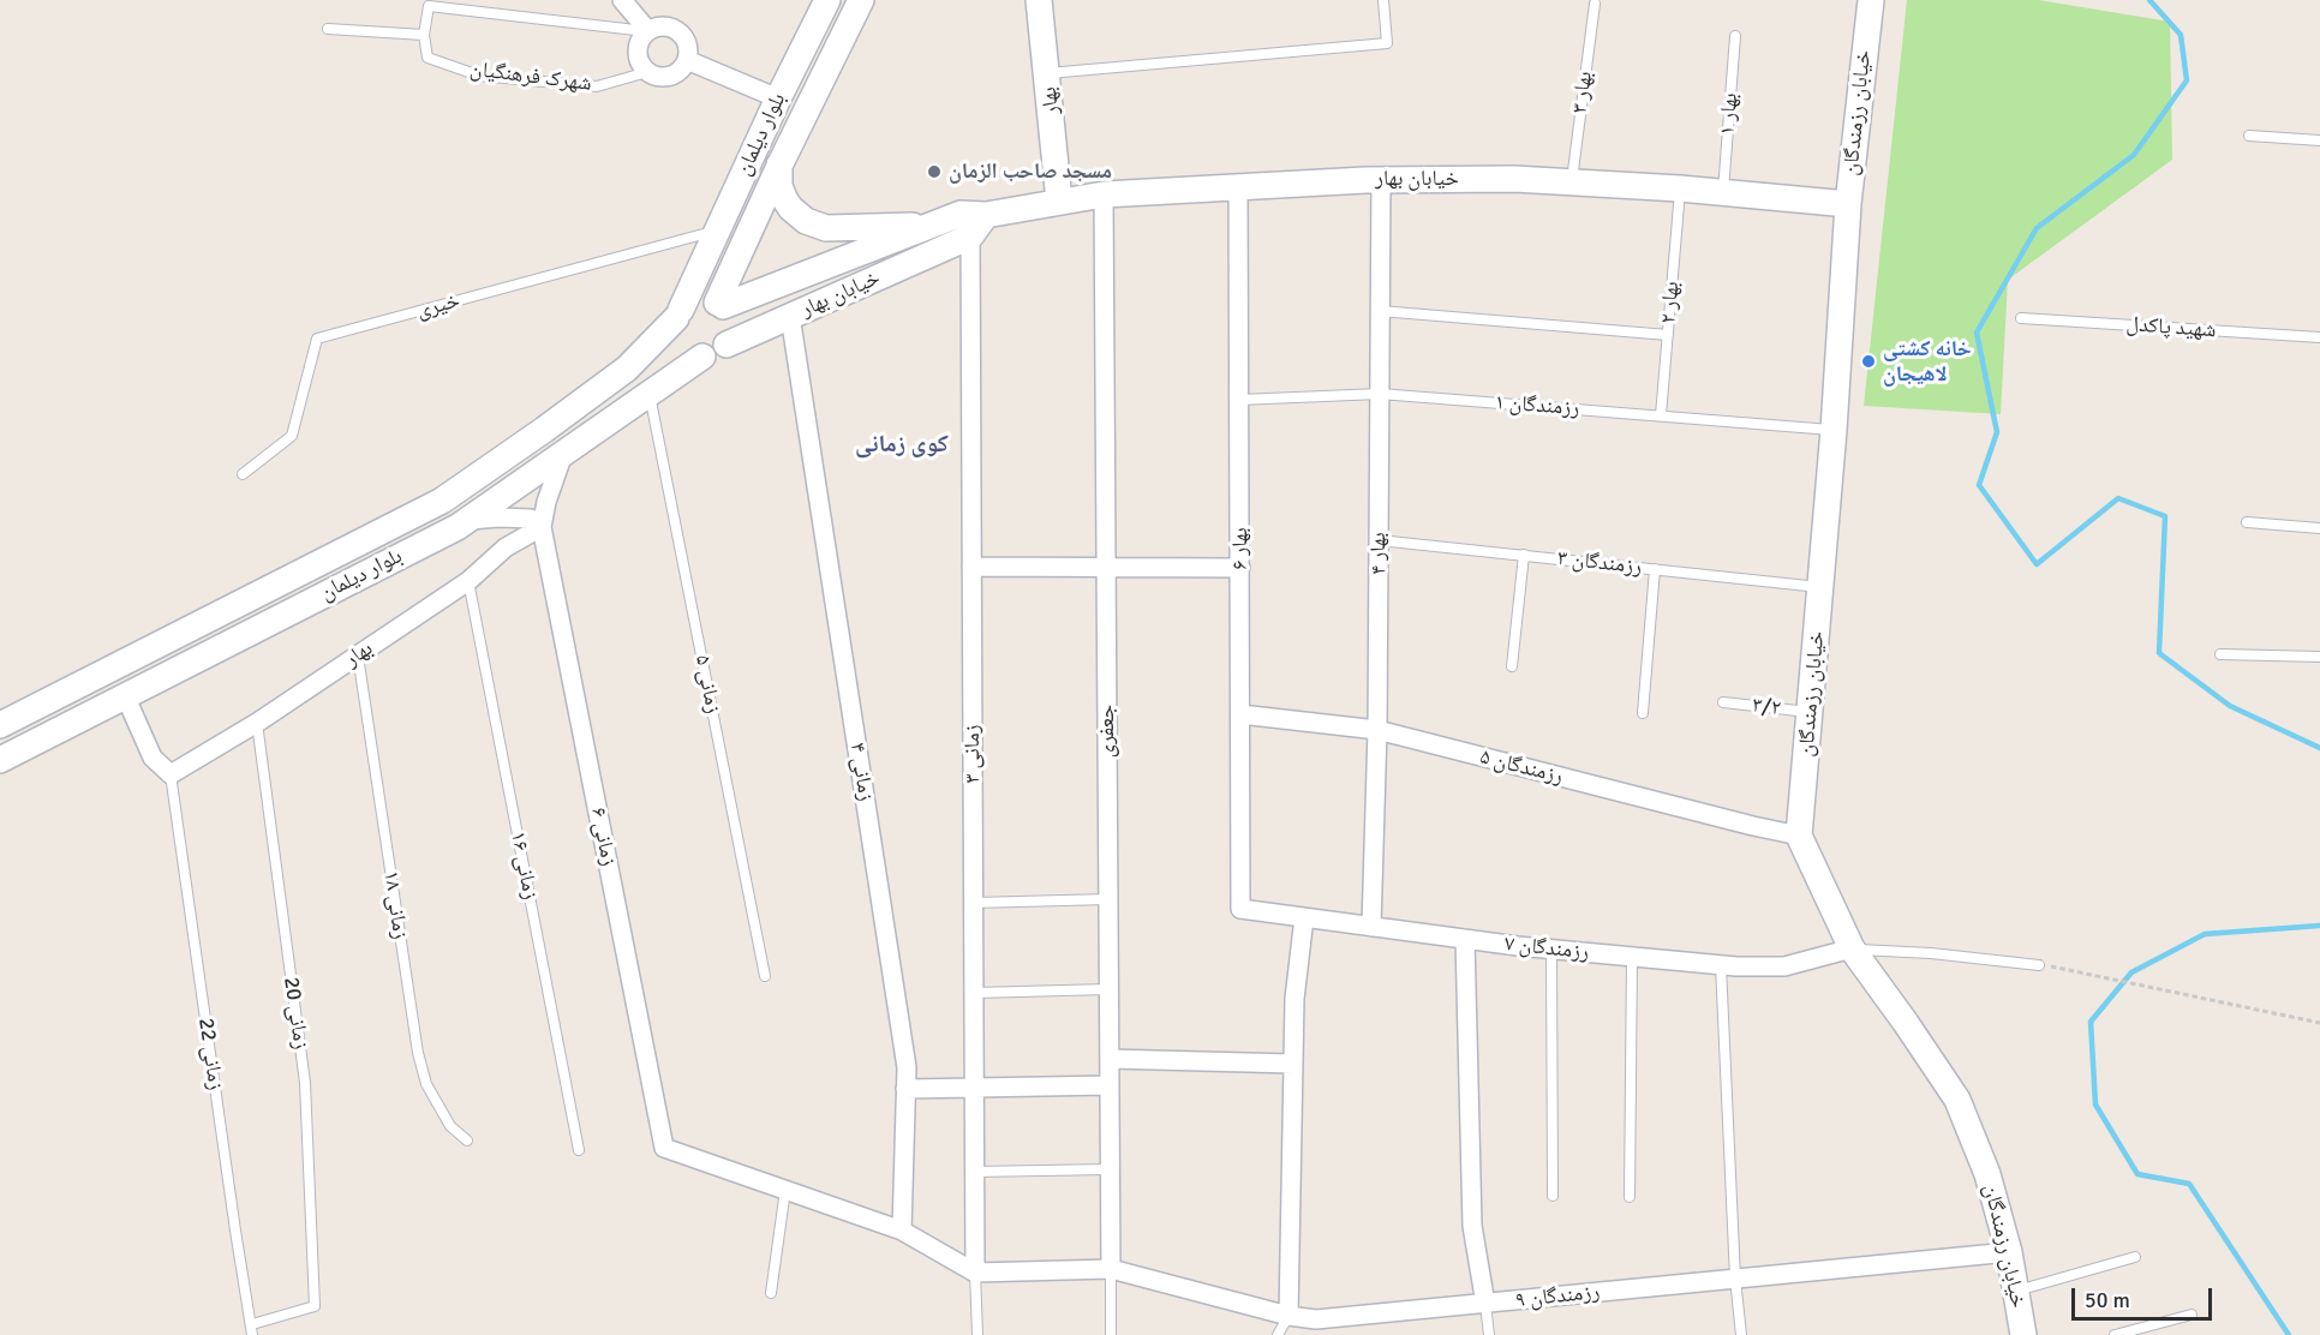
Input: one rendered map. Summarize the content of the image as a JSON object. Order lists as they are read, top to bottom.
{
  "streets": {
    "street": [
      "بهار",
      "خیابان رزمندگان",
      "بلوار دیلمان",
      "خیابان بهار",
      "بهار ۶",
      "بهار ۴",
      "جعفری",
      "زمانی ۳",
      "رزمندگان ۵",
      "زمانی ۴",
      "زمانی ۶",
      "رزمندگان ۷",
      "رزمندگان ۹"
    ],
    "lane": [
      "شهرک فرهنگیان",
      "بهار ۳",
      "بهار ۱",
      "بهار ۲",
      "خیری",
      "شهید پاکدل",
      "رزمندگان ۱",
      "رزمندگان ۳",
      "زمانی ۵",
      "۳/۲",
      "زمانی ۱۶",
      "زمانی ۱۸",
      "زمانی 20",
      "زمانی 22"
    ]
  },
  "crossings": [
    ["بهار ۳", "خیابان بهار"],
    ["بهار", "خیابان بهار"],
    ["بهار", "زمانی ۶"],
    ["بهار", "زمانی ۱۶"],
    ["بهار", "زمانی ۱۸"],
    ["بهار", "زمانی 20"],
    ["بهار", "زمانی 22"],
    ["خیابان رزمندگان", "خیابان بهار"],
    ["خیابان رزمندگان", "رزمندگان ۱"],
    ["خیابان رزمندگان", "رزمندگان ۳"],
    ["خیابان رزمندگان", "۳/۲"],
    ["خیابان رزمندگان", "رزمندگان ۵"],
    ["خیابان رزمندگان", "رزمندگان ۷"],
    ["خیابان رزمندگان", "رزمندگان ۹"],
    ["بهار ۱", "خیابان بهار"],
    ["بلوار دیلمان", "خیابان بهار"],
    ["بلوار دیلمان", "خیری"],
    ["بلوار دیلمان", "زمانی ۵"],
    ["خیابان بهار", "بهار ۲"],
    ["خیابان بهار", "بهار ۶"],
    ["خیابان بهار", "بهار ۴"],
    ["خیابان بهار", "جعفری"],
    ["خیابان بهار", "زمانی ۳"],
    ["خیابان بهار", "زمانی ۴"],
    ["بهار ۲", "رزمندگان ۱"],
    ["رزمندگان ۱", "بهار ۶"],
    ["رزمندگان ۱", "بهار ۴"],
    ["بهار ۶", "رزمندگان ۵"],
    ["بهار ۶", "رزمندگان ۷"],
    ["بهار ۴", "رزمندگان ۳"],
    ["بهار ۴", "رزمندگان ۵"],
    ["بهار ۴", "رزمندگان ۷"],
    ["جعفری", "رزمندگان ۹"],
    ["زمانی ۳", "رزمندگان ۹"],
    ["زمانی 20", "زمانی 22"]
  ],
  "districts": ["کوی زمانی"],
  "places": ["مسجد صاحب الزمان", "خانه کشتی لاهیجان"],
  "scale_bar": "50 m"
}
